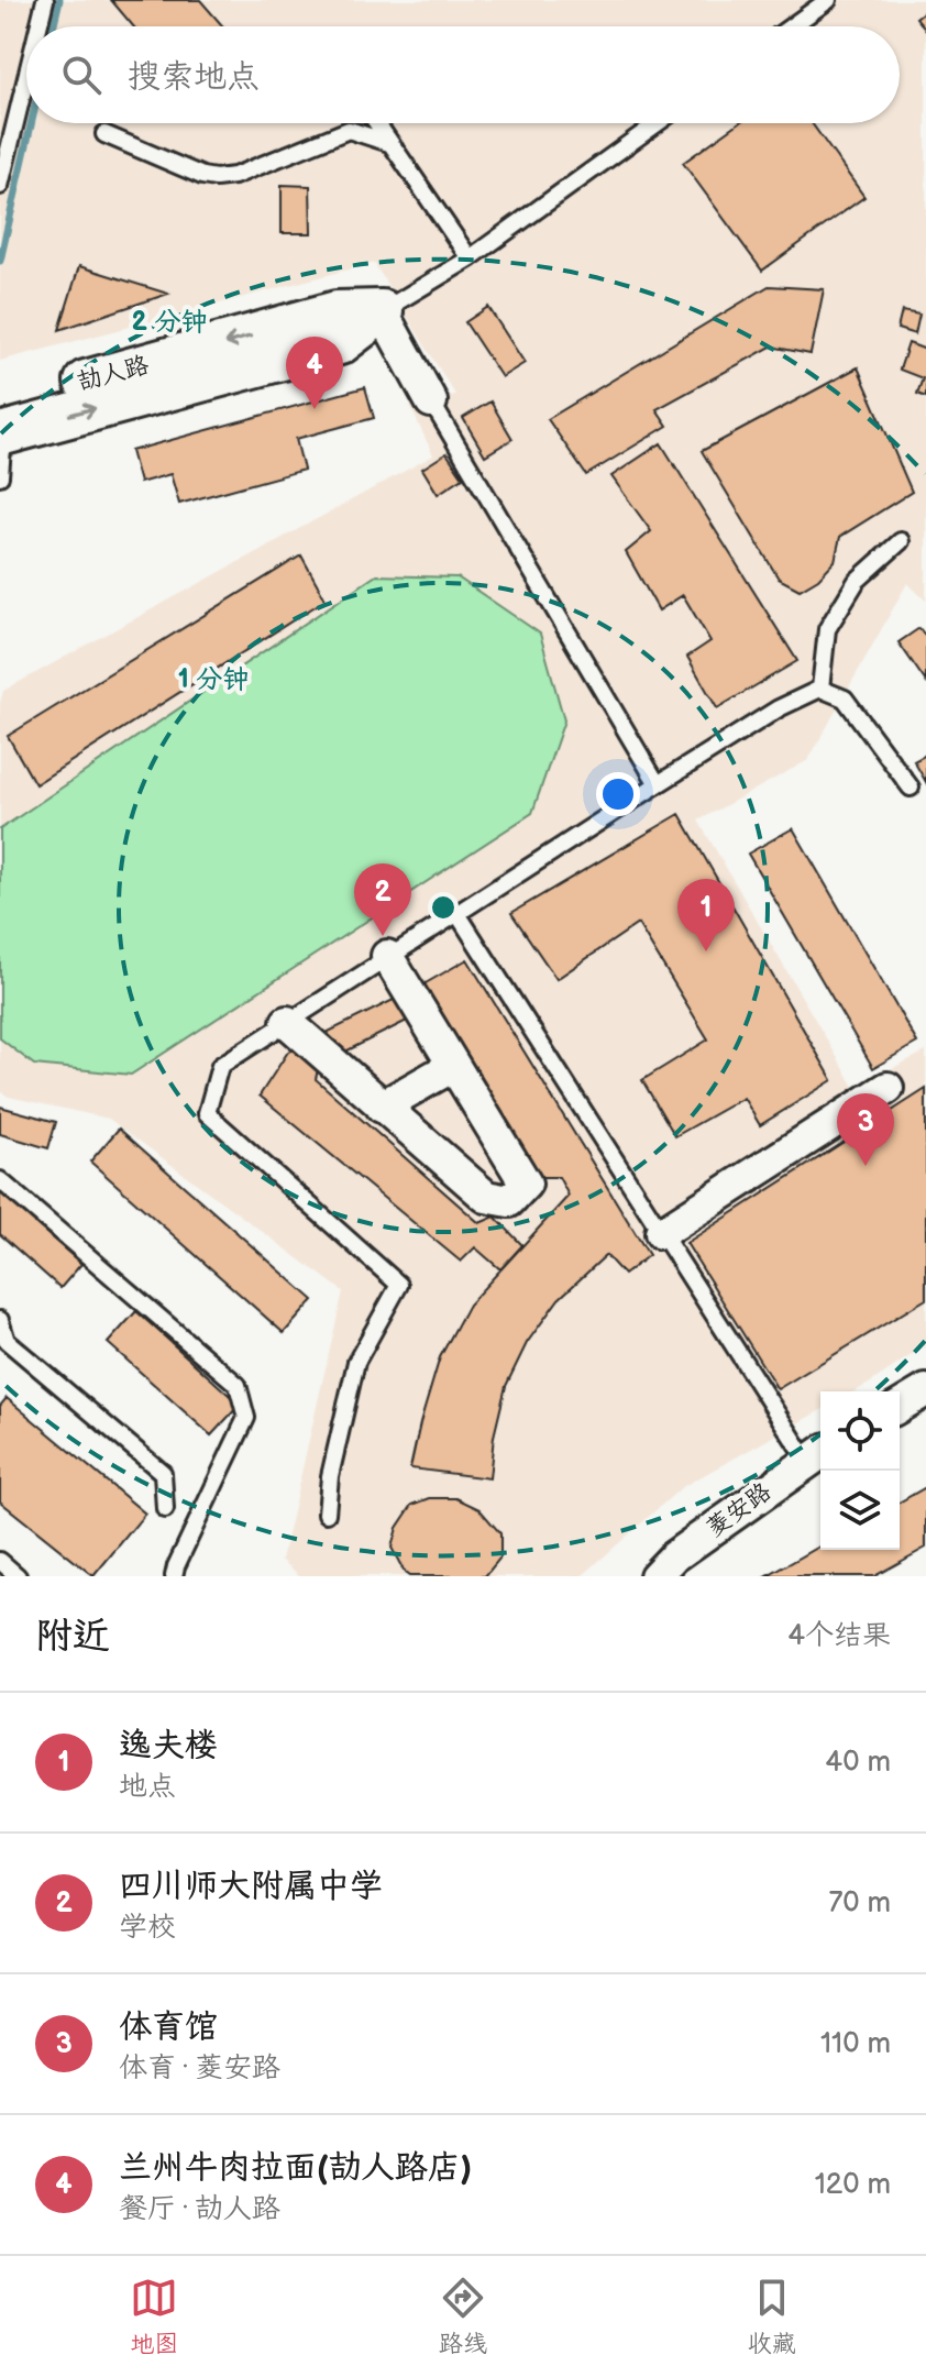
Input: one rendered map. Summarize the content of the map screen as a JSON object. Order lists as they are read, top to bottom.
{
  "streets": {
    "street": ["劼人路", "菱安路"]
  },
  "page": {
    "search": "搜索地点",
    "pins": [
      "4",
      "2",
      "1",
      "3"
    ],
    "heading": ["附近", "4个结果"],
    "list": [
      {
        "mark": "1",
        "name": "逸夫楼",
        "note": "地点",
        "value": "40 m"
      },
      {
        "mark": "2",
        "name": "四川师大附属中学",
        "note": "学校",
        "value": "70 m"
      },
      {
        "mark": "3",
        "name": "体育馆",
        "note": "体育 · 菱安路",
        "value": "110 m"
      },
      {
        "mark": "4",
        "name": "兰州牛肉拉面(劼人路店)",
        "note": "餐厅 · 劼人路",
        "value": "120 m"
      }
    ],
    "nav": ["地图", "路线", "收藏"]
  },
  "rings": ["2 分钟", "1 分钟"]
}
